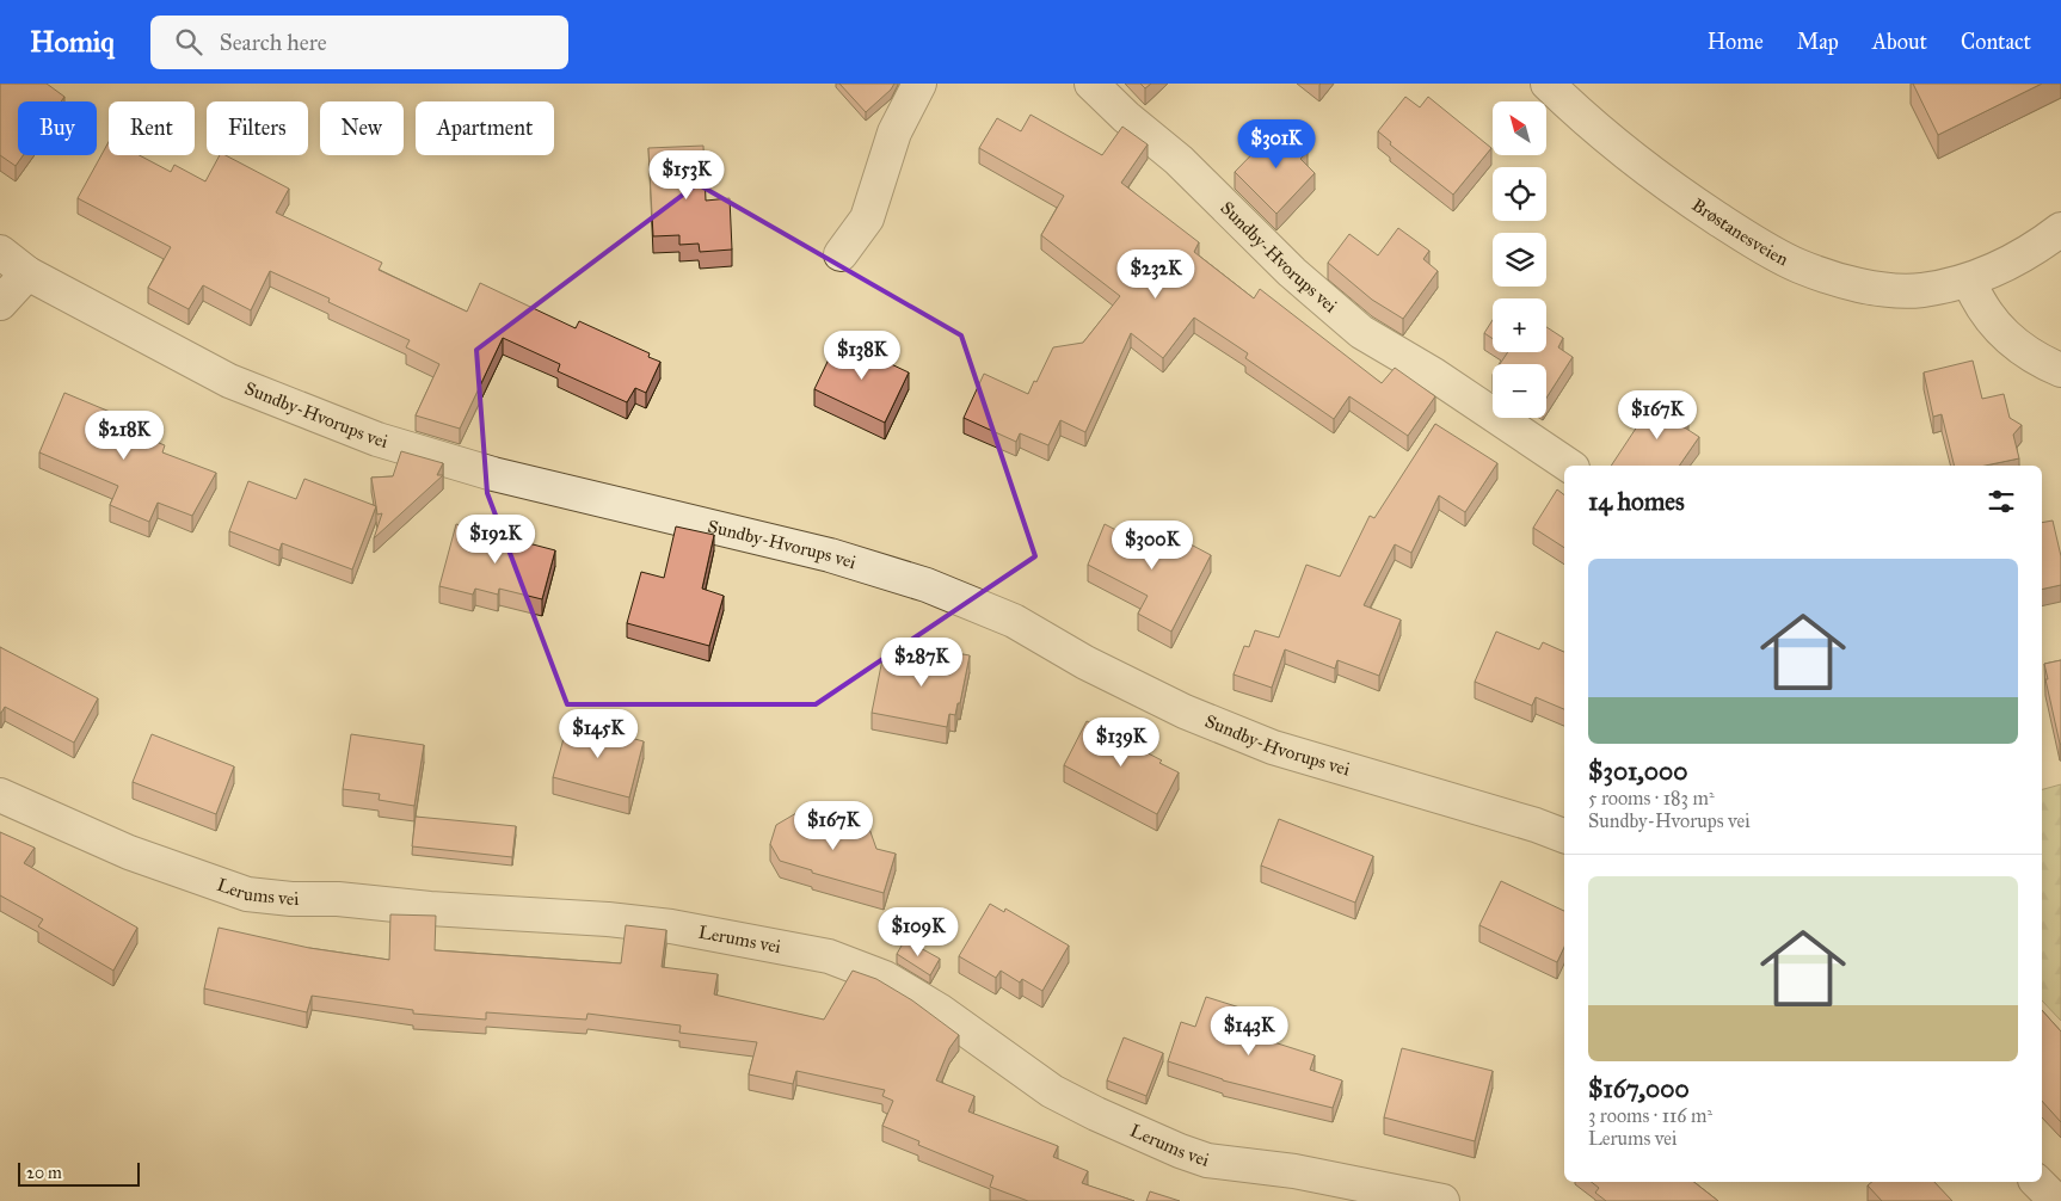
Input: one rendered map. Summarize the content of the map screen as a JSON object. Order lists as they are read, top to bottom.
{
  "streets": {
    "street": ["Brøstanesveien", "Sundby-Hvorups vei", "Lerums vei"]
  },
  "scale_bar": "20 m",
  "north": "top left",
  "page": {
    "header": "Homiq",
    "search": "Search here",
    "nav": [
      "Home",
      "Map",
      "About",
      "Contact"
    ],
    "map_buttons": ["+", "−"],
    "chip": [
      "Buy",
      "Rent",
      "Filters",
      "New",
      "Apartment"
    ],
    "price": [
      "$301K",
      "$153K",
      "$232K",
      "$138K",
      "$167K",
      "$218K",
      "$192K",
      "$300K",
      "$287K",
      "$145K",
      "$139K",
      "$167K",
      "$109K",
      "$143K"
    ],
    "heading": "14 homes",
    "list": [
      {
        "name": "$301,000",
        "note": "5 rooms · 183 m² · Sundby-Hvorups vei"
      },
      {
        "name": "$167,000",
        "note": "3 rooms · 116 m² · Lerums vei"
      }
    ],
    "scale": "20 m"
  }
}
